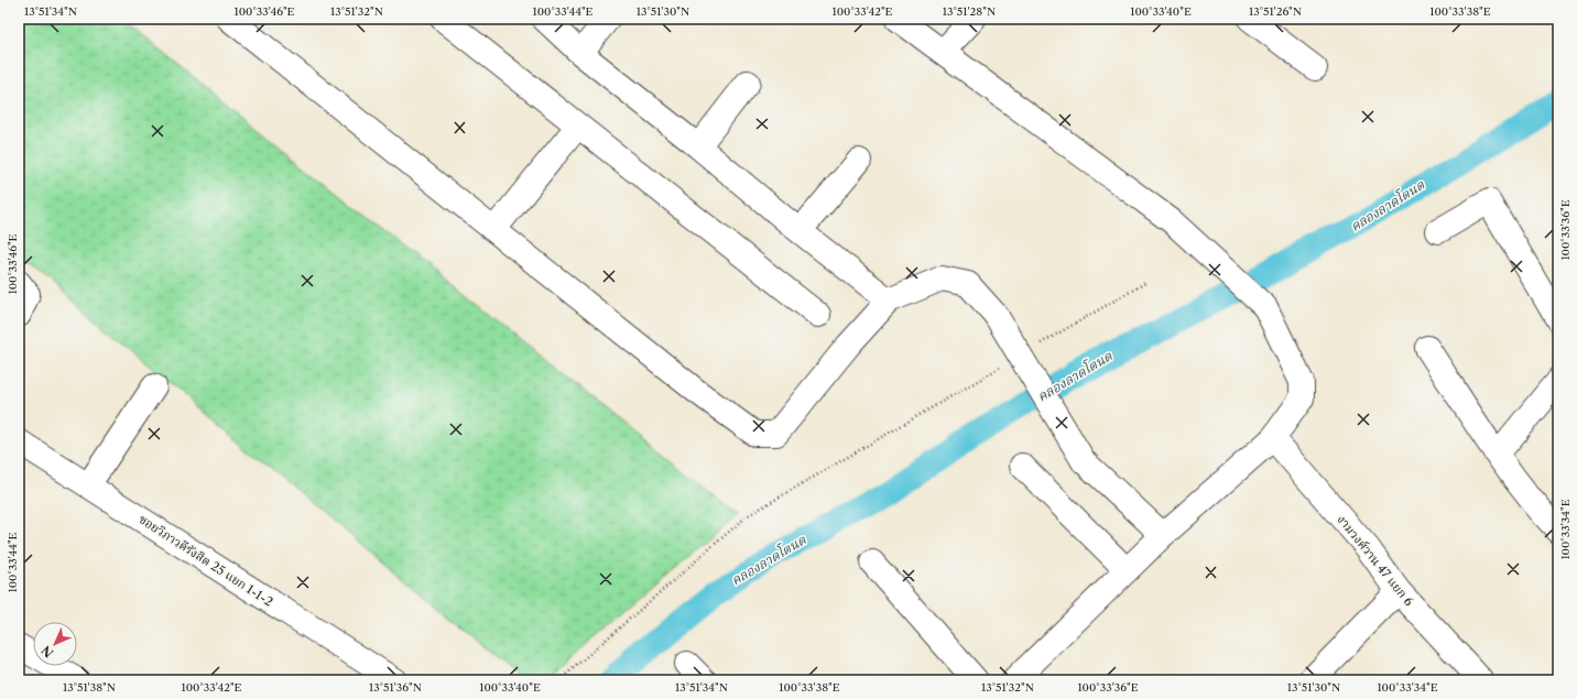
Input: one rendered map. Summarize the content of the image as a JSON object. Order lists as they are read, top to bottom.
{
  "streets": {
    "street": ["ซอยวิภาวดีรังสิต 25 แยก 1-1-2", "งามวงศ์วาน 47 แยก 6"]
  },
  "water": ["คลองลาดโตนด"],
  "north": "bottom left",
  "coordinates": [
    "13°51'34\"N",
    "100°33'46\"E",
    "13°51'32\"N",
    "100°33'44\"E",
    "13°51'30\"N",
    "100°33'42\"E",
    "13°51'28\"N",
    "100°33'40\"E",
    "13°51'26\"N",
    "100°33'38\"E",
    "100°33'36\"E",
    "100°33'34\"E",
    "13°51'38\"N",
    "13°51'36\"N"
  ]
}
